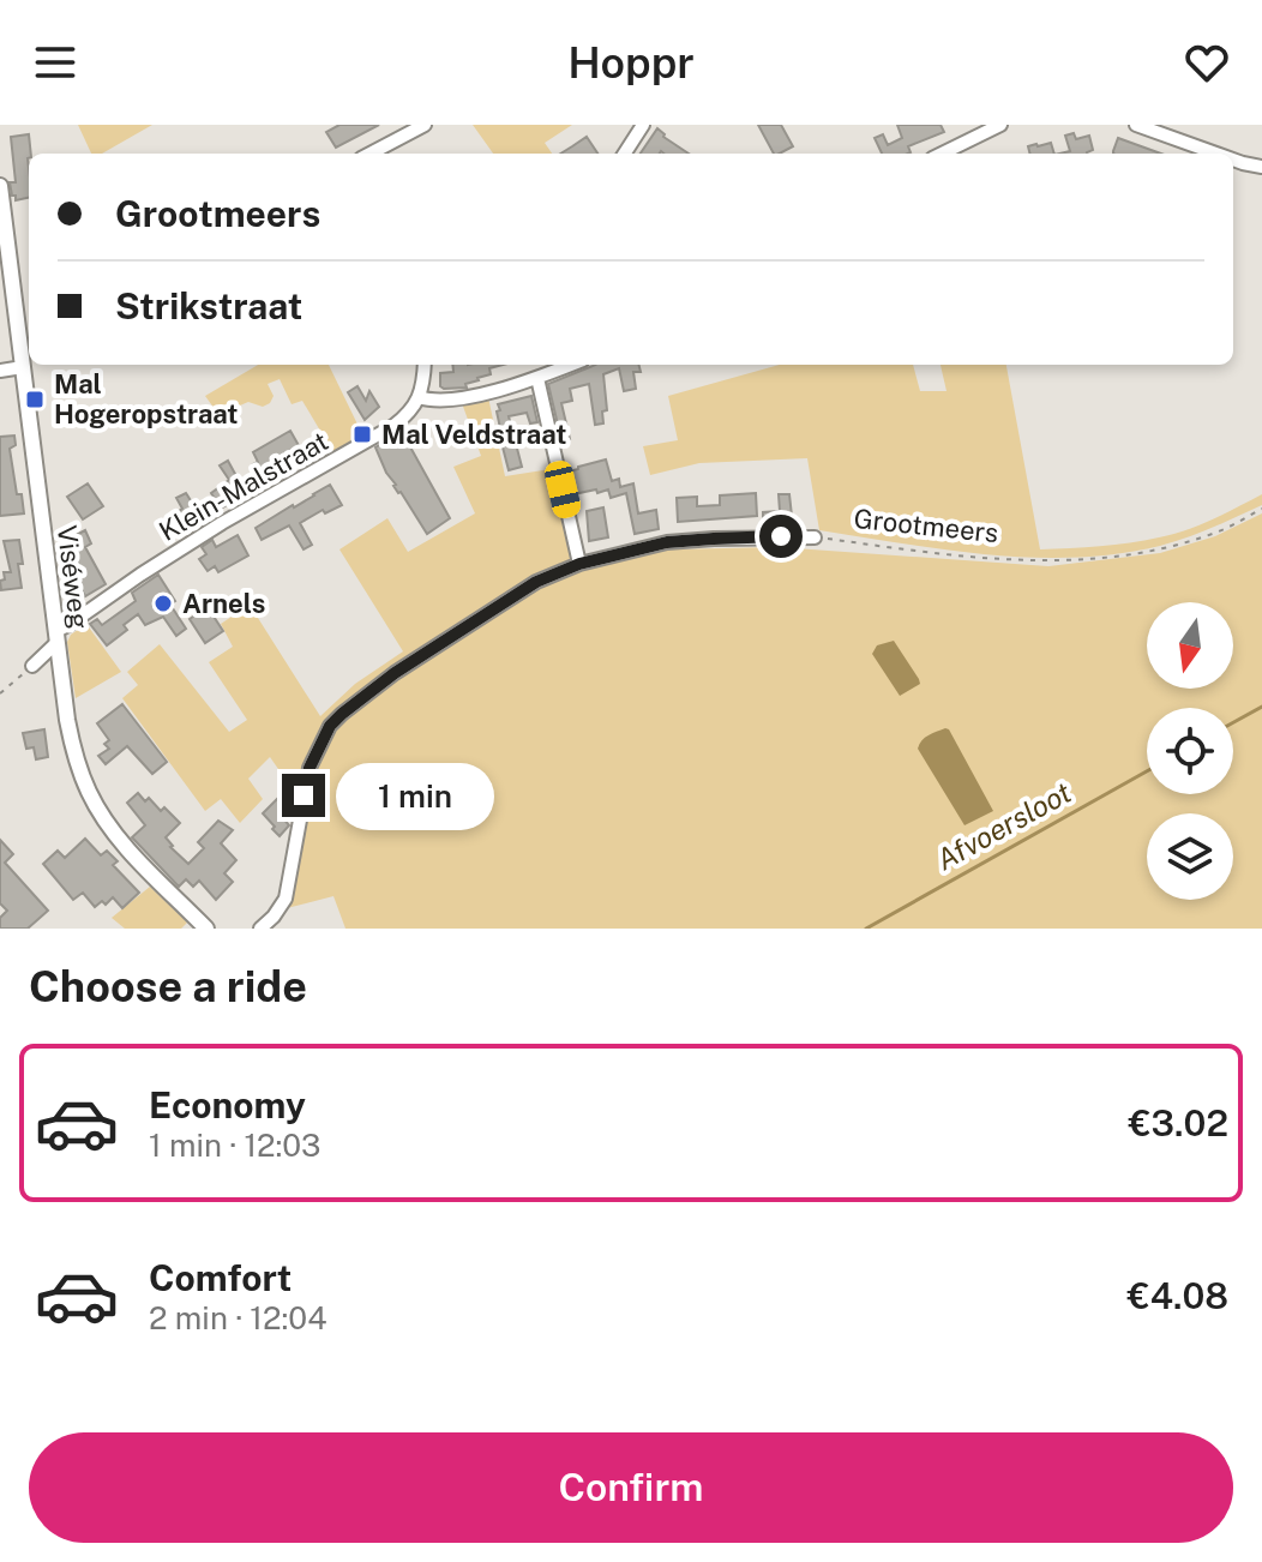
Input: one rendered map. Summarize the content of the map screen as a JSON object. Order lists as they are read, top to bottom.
{
  "streets": {
    "main road": ["Viséweg"],
    "street": ["Klein-Malstraat", "Grootmeers"]
  },
  "crossings": [
    ["Klein-Malstraat", "Viséweg"]
  ],
  "water": ["Afvoersloot"],
  "places": {
    "transit": ["Mal Hogeropstraat", "Mal Veldstraat"],
    "other": ["Arnels"]
  },
  "north": "bottom",
  "page": {
    "header": "Hoppr",
    "banner": ["Grootmeers", "Strikstraat"],
    "bubble": "1 min",
    "heading": "Choose a ride",
    "list": [
      {
        "name": "Economy",
        "note": "1 min · 12:03",
        "value": "€3.02"
      },
      {
        "name": "Comfort",
        "note": "2 min · 12:04",
        "value": "€4.08"
      }
    ],
    "buttons": "Confirm"
  }
}
